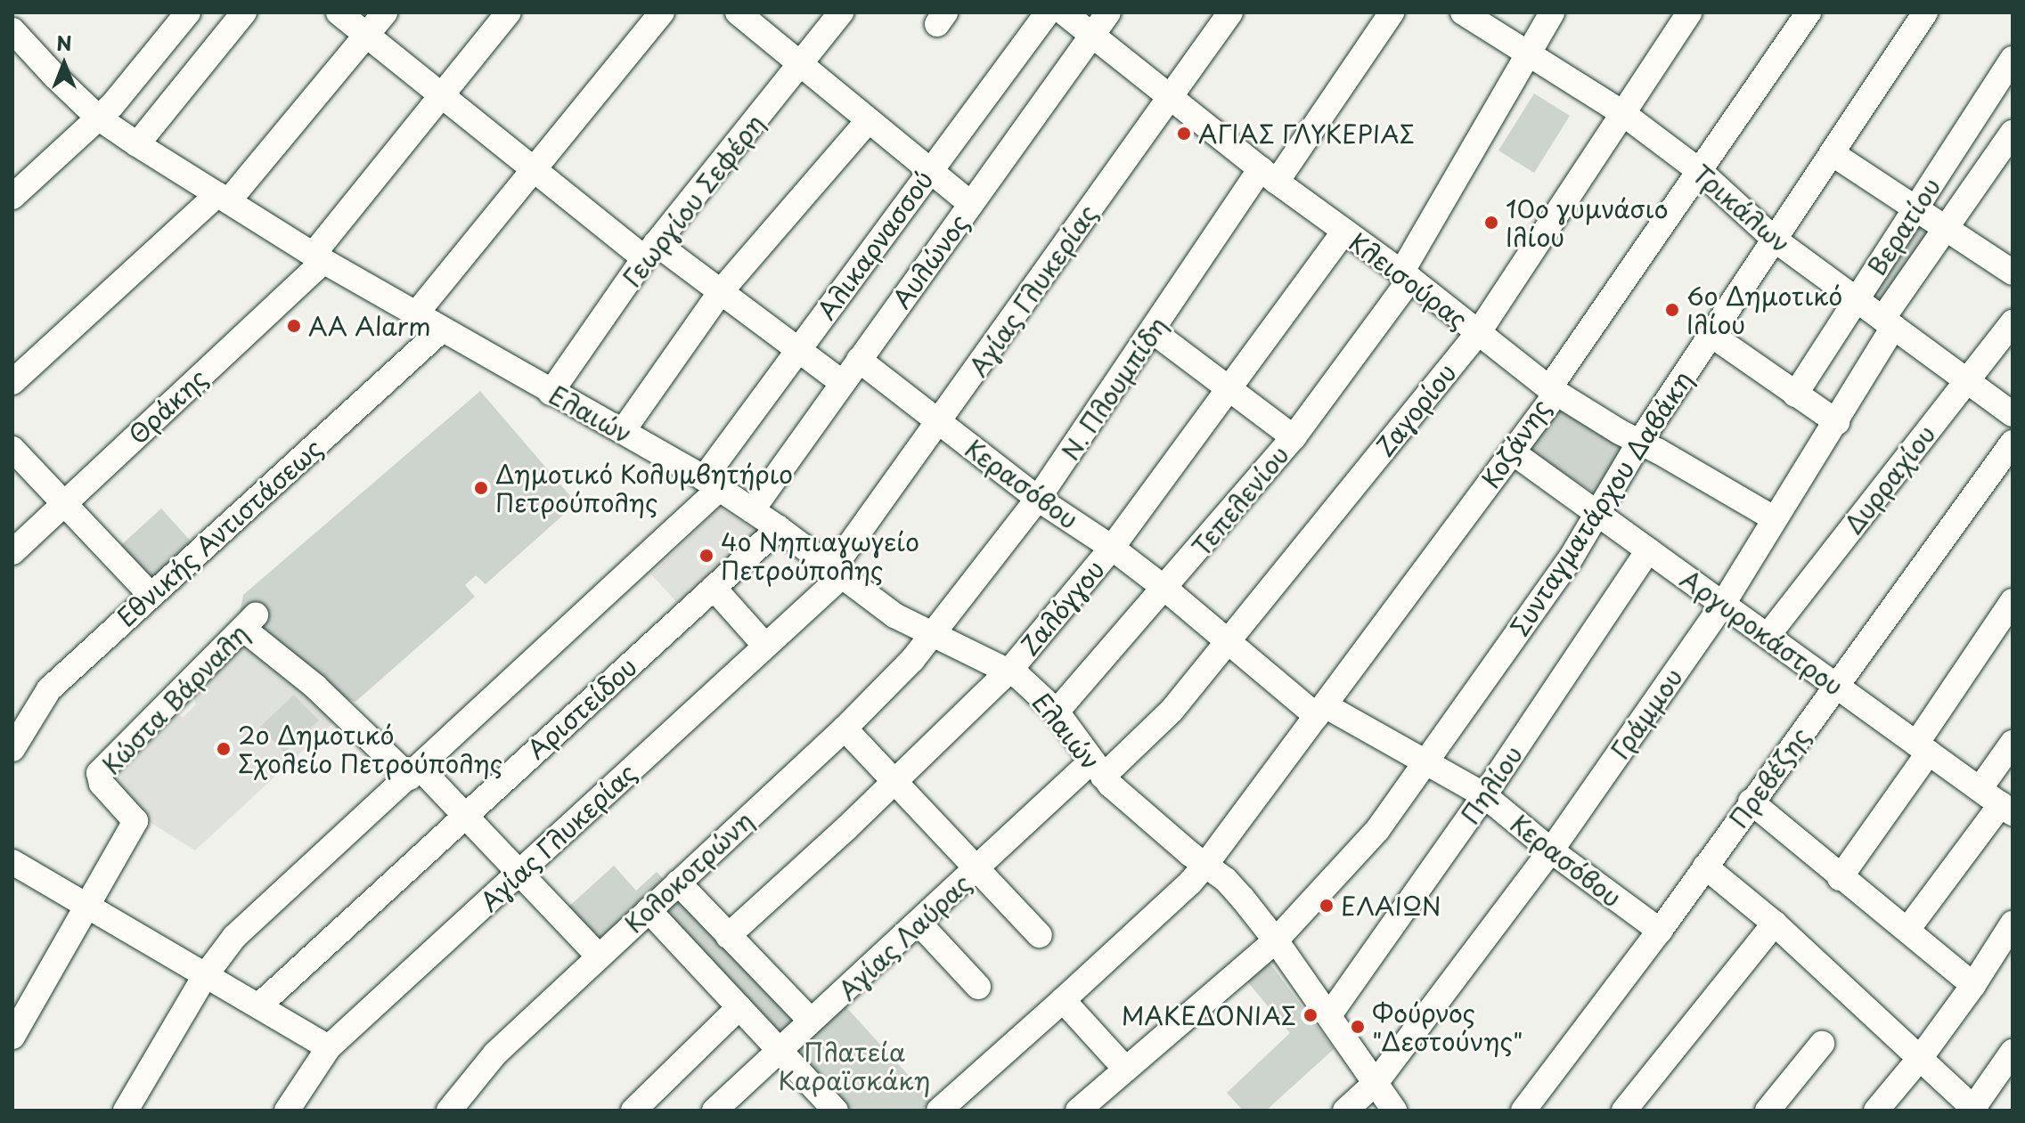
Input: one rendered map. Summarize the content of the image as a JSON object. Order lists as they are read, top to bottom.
{
  "streets": {
    "street": [
      "Γεωργίου Σεφέρη",
      "Τρικάλων",
      "Βερατίου",
      "Αλικαρνασσού",
      "Αυλώνος",
      "Κλεισούρας",
      "Αγίας Γλυκερίας",
      "N. Πλουμπίδη",
      "Θράκης",
      "Ζαγορίου",
      "Ελαιών",
      "Κοζάνης",
      "Δυρραχίου",
      "Κερασόβου",
      "Τεπελενίου",
      "Συνταγματάρχου Δαβάκη",
      "Εθνικής Αντιστάσεως",
      "Ζαλόγγου",
      "Αργυροκάστρου",
      "Κώστα Βάρναλη",
      "Αριστείδου",
      "Γράμμου",
      "Πρεβέζης",
      "Πηλίου",
      "Κολοκοτρώνη",
      "Αγίας Λαύρας"
    ]
  },
  "crossings": [
    ["Γεωργίου Σεφέρη", "Ελαιών"],
    ["Τρικάλων", "Βερατίου"],
    ["Τρικάλων", "Ζαγορίου"],
    ["Τρικάλων", "Κοζάνης"],
    ["Τρικάλων", "Δυρραχίου"],
    ["Τρικάλων", "Τεπελενίου"],
    ["Τρικάλων", "Συνταγματάρχου Δαβάκη"],
    ["Τρικάλων", "Γράμμου"],
    ["Αλικαρνασσού", "Ελαιών"],
    ["Αλικαρνασσού", "Κώστα Βάρναλη"],
    ["Αυλώνος", "Κλεισούρας"],
    ["Αυλώνος", "Ελαιών"],
    ["Αυλώνος", "Κερασόβου"],
    ["Κλεισούρας", "Αγίας Γλυκερίας"],
    ["Κλεισούρας", "N. Πλουμπίδη"],
    ["Κλεισούρας", "Ζαγορίου"],
    ["Κλεισούρας", "Κοζάνης"],
    ["Κλεισούρας", "Τεπελενίου"],
    ["Κλεισούρας", "Συνταγματάρχου Δαβάκη"],
    ["Κλεισούρας", "Ζαλόγγου"],
    ["Κλεισούρας", "Γράμμου"],
    ["Αγίας Γλυκερίας", "Ελαιών"],
    ["Αγίας Γλυκερίας", "Κερασόβου"],
    ["N. Πλουμπίδη", "Ελαιών"],
    ["N. Πλουμπίδη", "Κερασόβου"],
    ["N. Πλουμπίδη", "Κολοκοτρώνη"],
    ["Θράκης", "Ελαιών"],
    ["Ζαγορίου", "Ελαιών"],
    ["Ζαγορίου", "Κερασόβου"],
    ["Ζαγορίου", "Αγίας Λαύρας"],
    ["Ελαιών", "Κοζάνης"],
    ["Ελαιών", "Τεπελενίου"],
    ["Ελαιών", "Συνταγματάρχου Δαβάκη"],
    ["Ελαιών", "Εθνικής Αντιστάσεως"],
    ["Ελαιών", "Ζαλόγγου"],
    ["Ελαιών", "Αριστείδου"],
    ["Ελαιών", "Γράμμου"],
    ["Ελαιών", "Πηλίου"],
    ["Ελαιών", "Κολοκοτρώνη"],
    ["Ελαιών", "Αγίας Λαύρας"],
    ["Κοζάνης", "Κερασόβου"],
    ["Κοζάνης", "Αργυροκάστρου"],
    ["Δυρραχίου", "Αργυροκάστρου"],
    ["Κερασόβου", "Τεπελενίου"],
    ["Κερασόβου", "Συνταγματάρχου Δαβάκη"],
    ["Κερασόβου", "Ζαλόγγου"],
    ["Κερασόβου", "Γράμμου"],
    ["Κερασόβου", "Πρεβέζης"],
    ["Κερασόβου", "Πηλίου"],
    ["Συνταγματάρχου Δαβάκη", "Αργυροκάστρου"],
    ["Αργυροκάστρου", "Γράμμου"],
    ["Αργυροκάστρου", "Πρεβέζης"],
    ["Αργυροκάστρου", "Πηλίου"]
  ],
  "parks": ["Πλατεία Καραϊσκάκη"],
  "places": [
    "ΑΓΙΑΣ ΓΛΥΚΕΡΙΑΣ",
    "10ο γυμνάσιο Ιλίου",
    "6ο Δημοτικό Ιλίου",
    "AA Alarm",
    "Δημοτικό Κολυμβητήριο Πετρούπολης",
    "4ο Νηπιαγωγείο Πετρούπολης",
    "2ο Δημοτικό Σχολείο Πετρούπολης",
    "ΕΛΑΙΏΝ",
    "ΜΑΚΕΔΟΝΙΑΣ",
    "Φούρνος \"Δεστούνης\""
  ],
  "north": "top"
}
